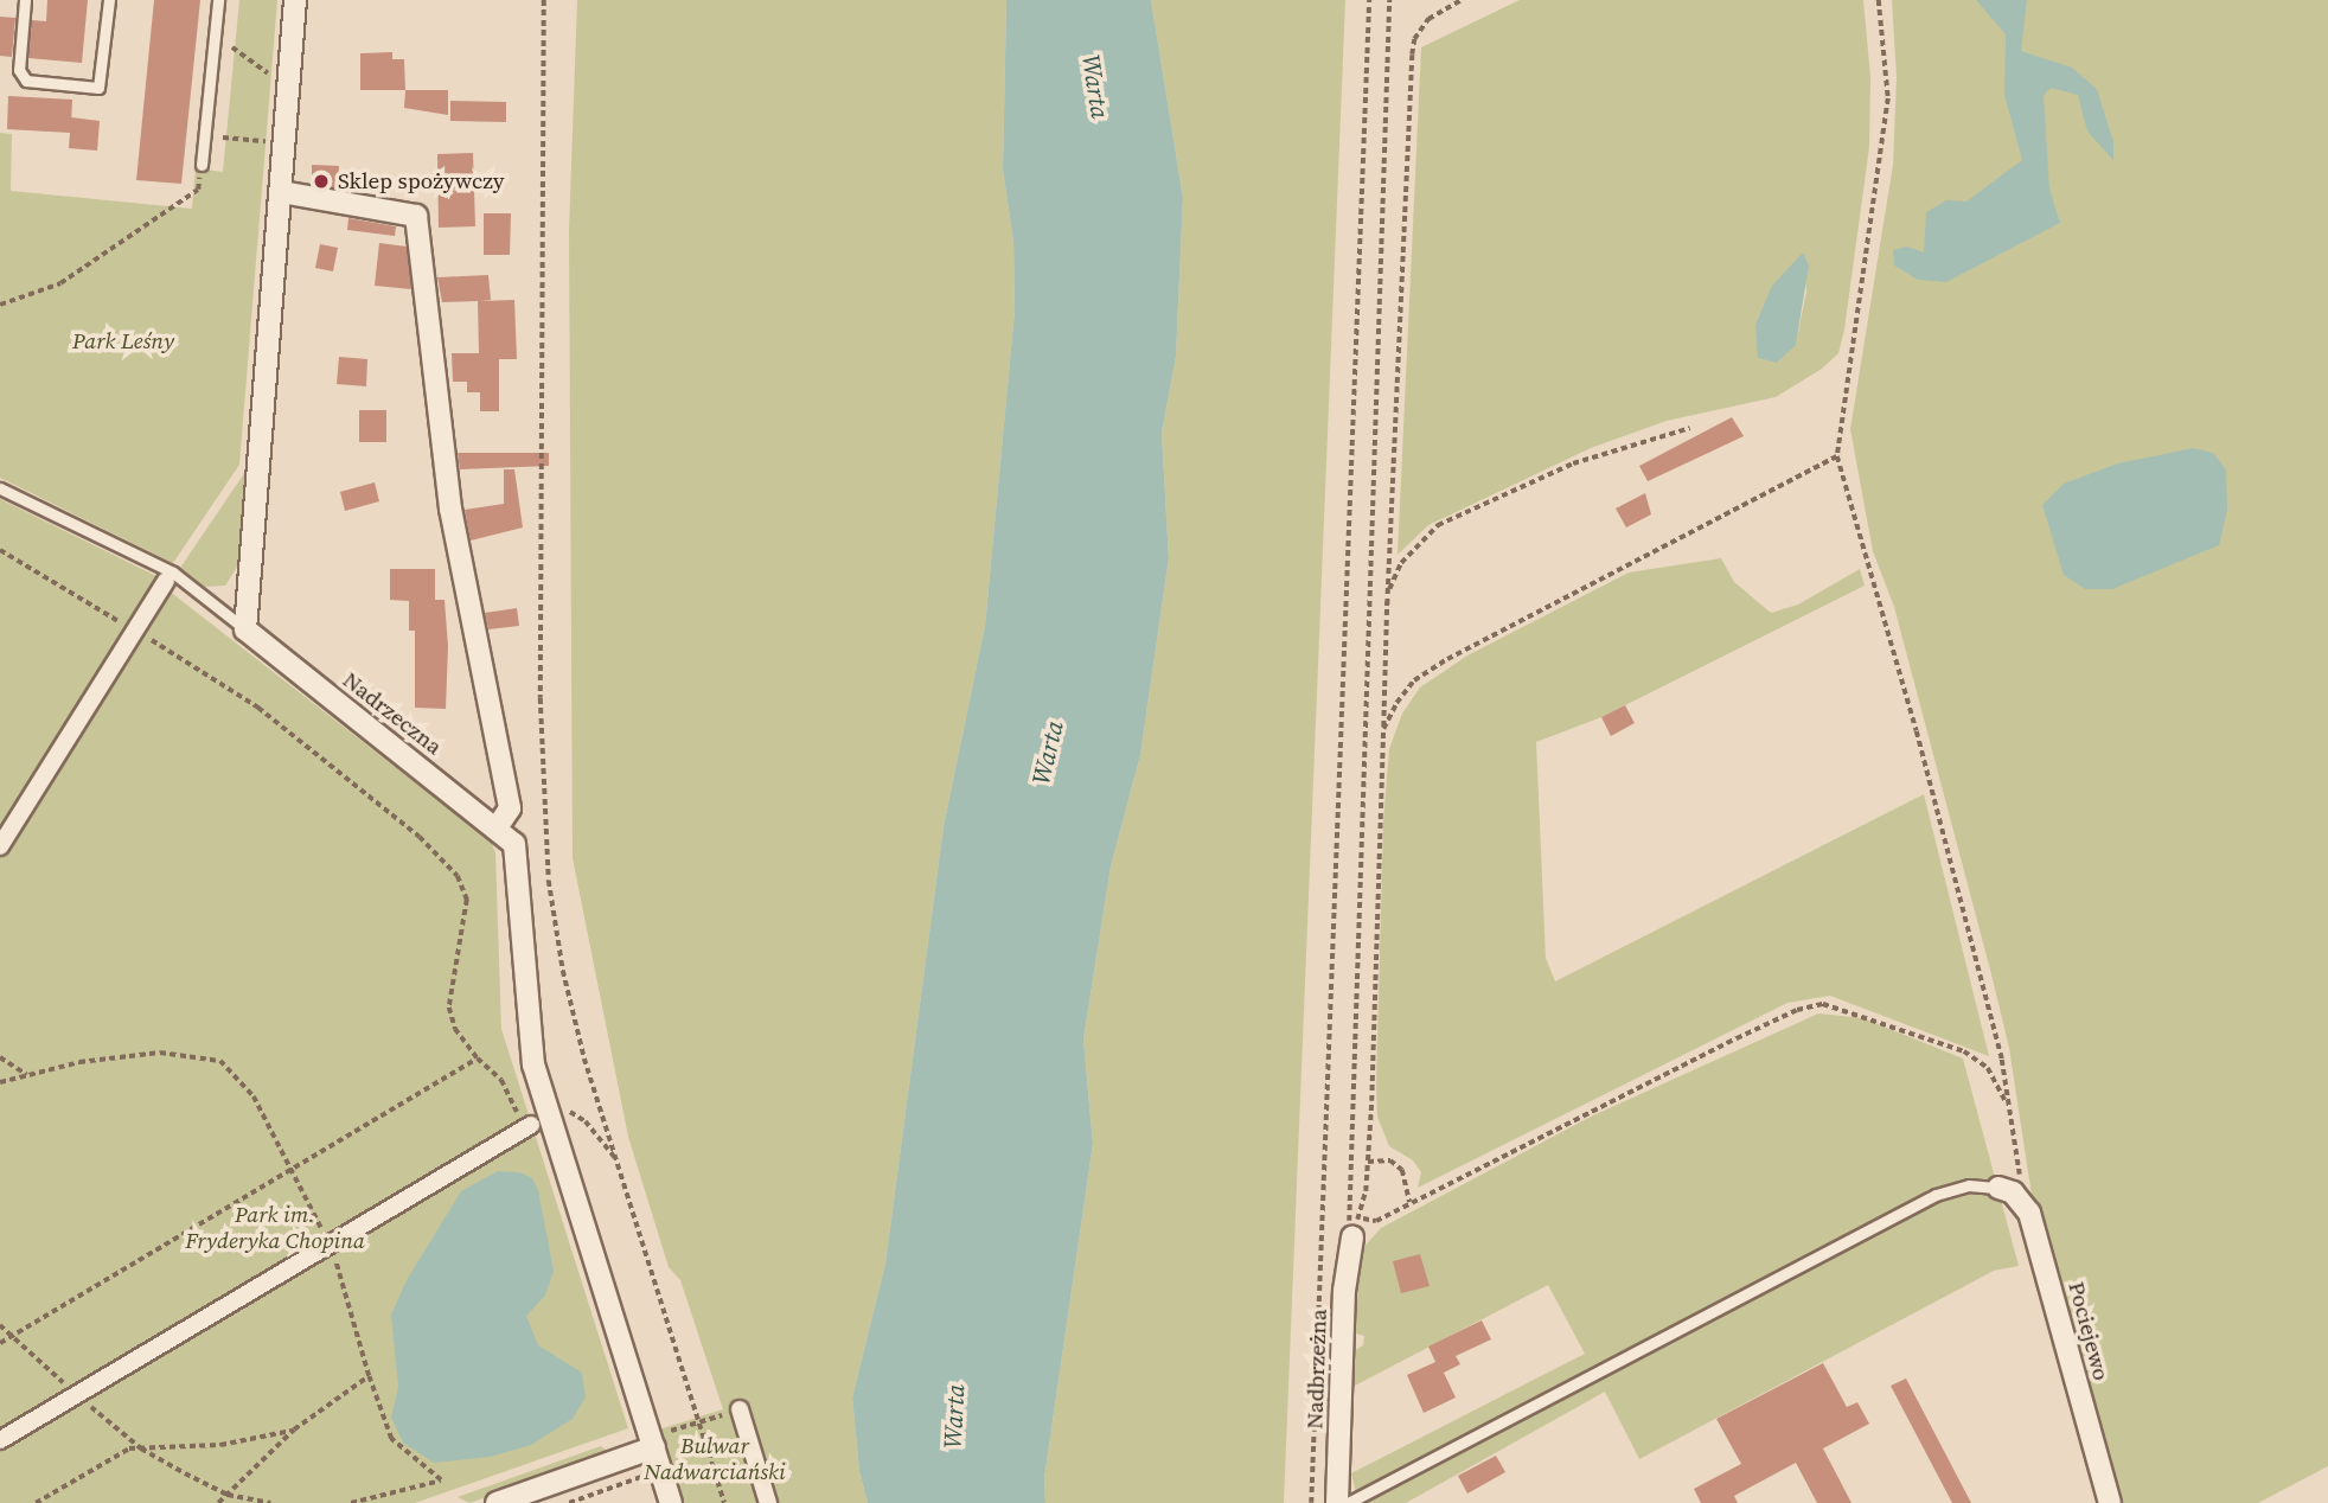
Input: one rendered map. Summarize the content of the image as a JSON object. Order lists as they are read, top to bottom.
{
  "streets": {
    "street": ["Nadrzeczna", "Pociejewo", "Nadbrzeżna"]
  },
  "water": ["Warta"],
  "parks": ["Park Leśny", "Park im. Fryderyka Chopina", "Bulwar Nadwarciański"],
  "places": ["Sklep spożywczy"]
}
